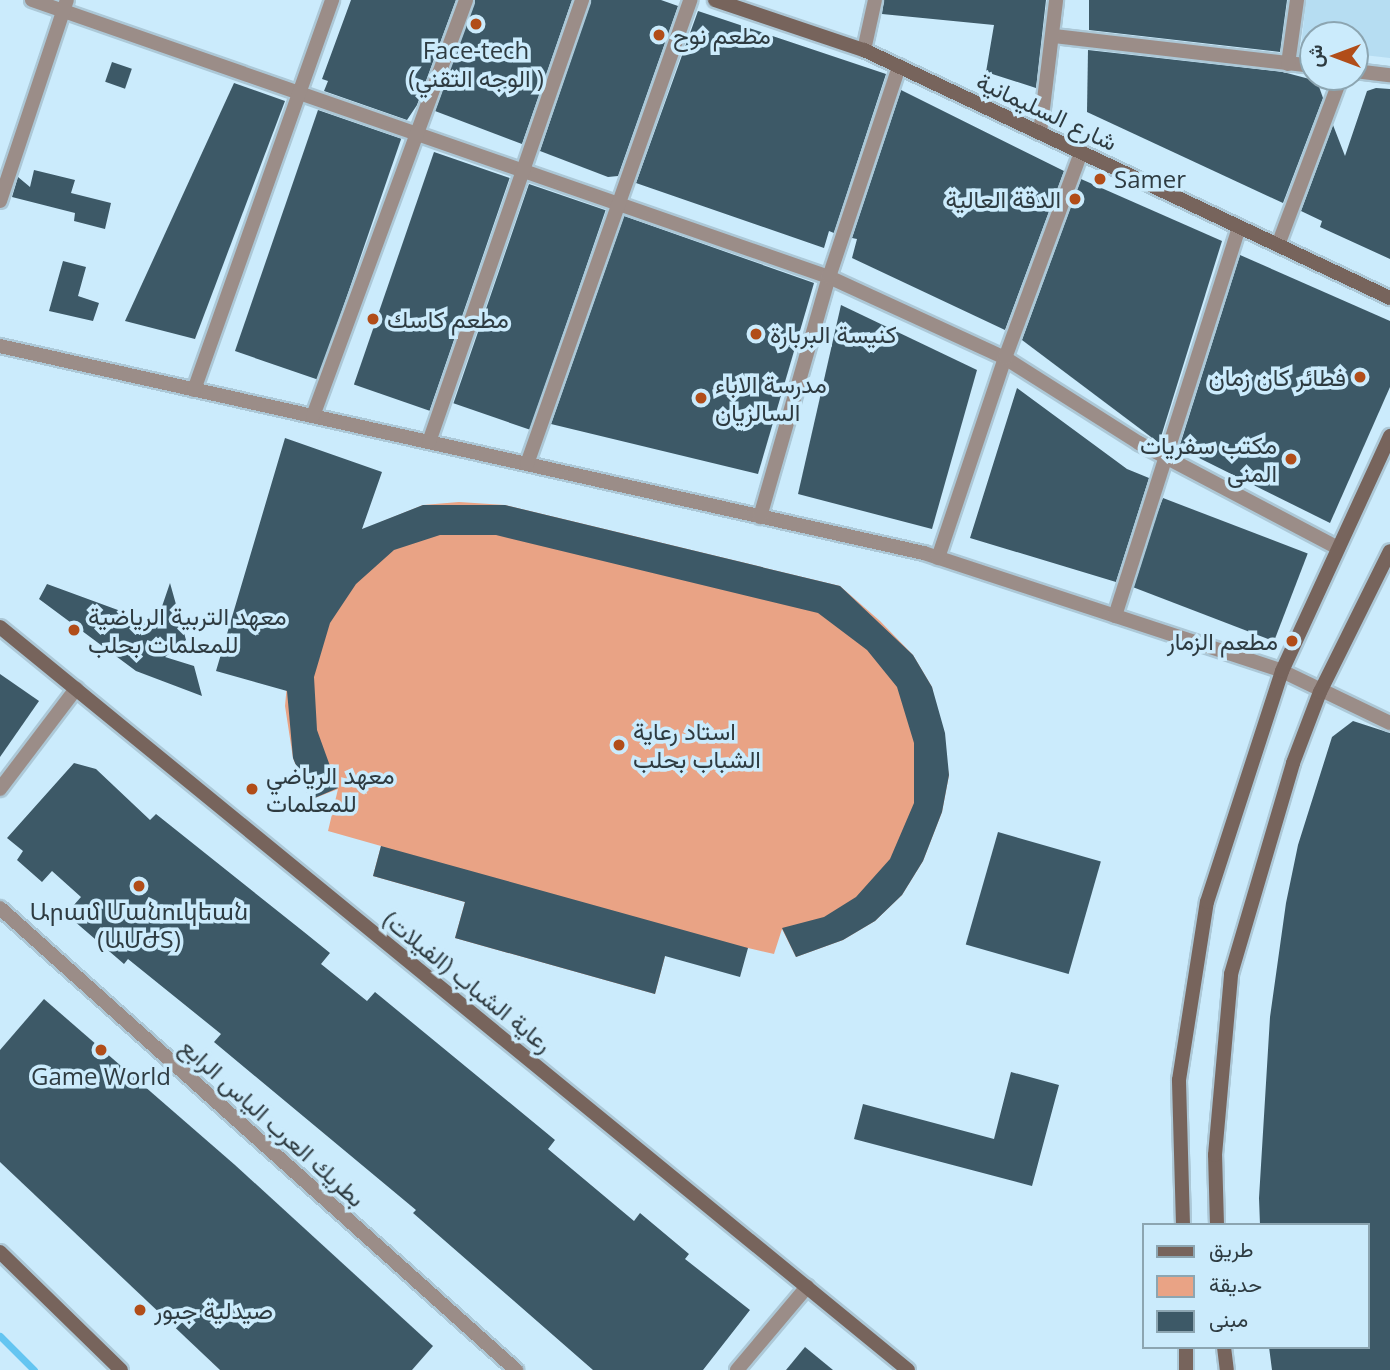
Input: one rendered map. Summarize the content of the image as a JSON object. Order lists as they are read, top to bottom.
{
  "streets": {
    "main road": ["شارع السليمانية", "رعاية الشباب (الفيلات)"],
    "street": ["بطريك العرب الياس الرابع"]
  },
  "places": [
    "Face-tech (الوجه التقني )",
    "مطعم نوح",
    "Samer",
    "الدقة العالية",
    "مطعم كاسك",
    "كنيسة البربارة",
    "فطائر كان زمان",
    "مدرسة الاباء السالزيان",
    "مكتب سفريات المنى",
    "معهد التربية الرياضية للمعلمات بحلب",
    "مطعم الزمار",
    "استاد رعاية الشباب بحلب",
    "معهد الرياضي للمعلمات",
    "Արամ Մանուկեան (ԱՄԺՏ)",
    "Game World",
    "صيدلية جبور"
  ],
  "legend": ["طريق", "حديقة", "مبنى"],
  "north": "left"
}
